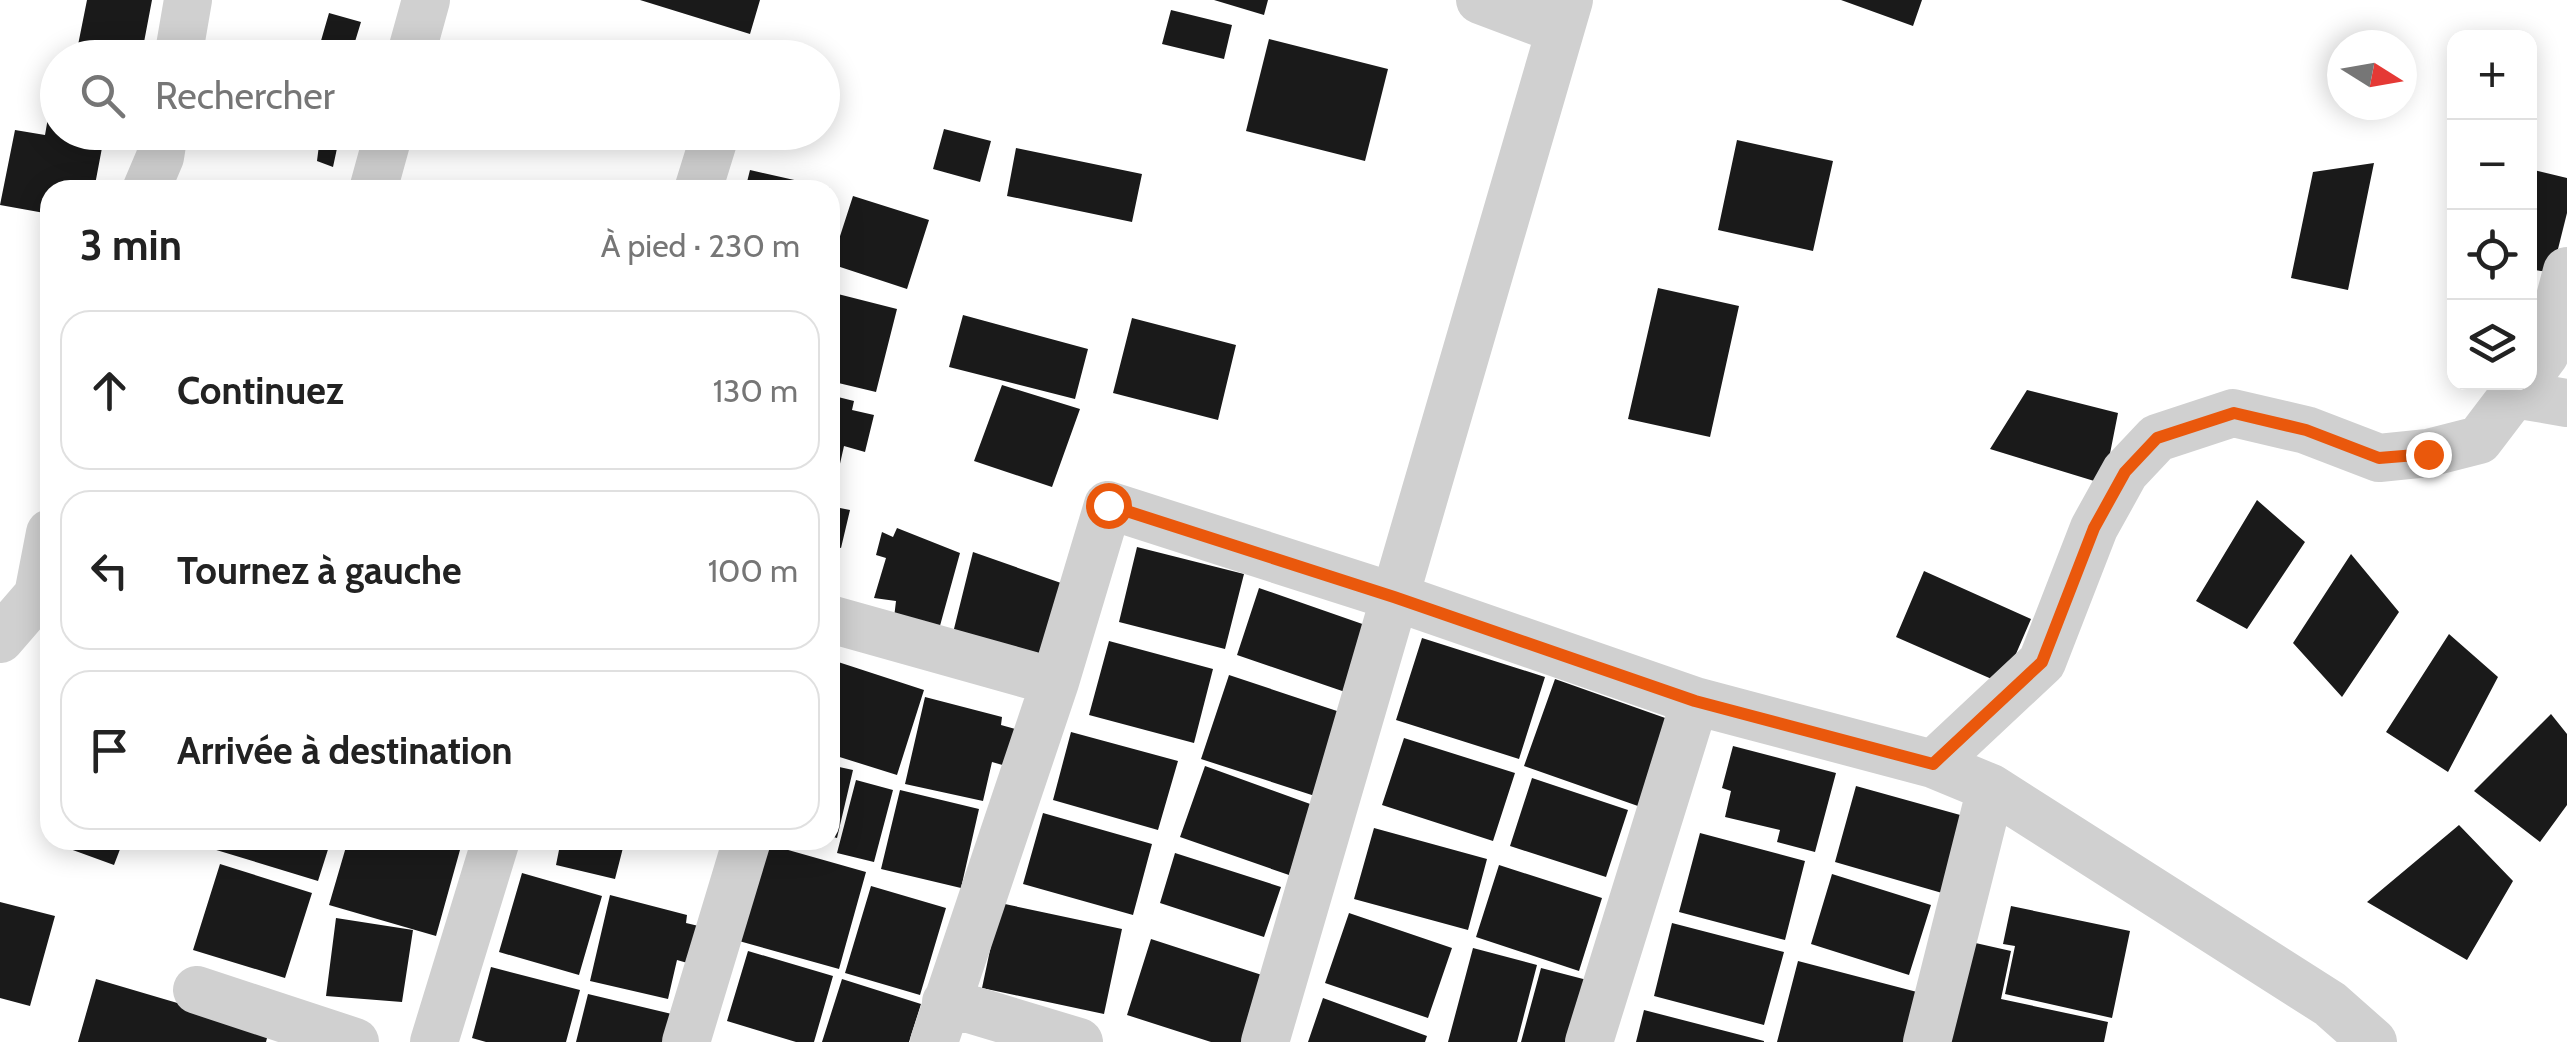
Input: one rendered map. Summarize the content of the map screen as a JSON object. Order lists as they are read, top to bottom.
{
  "north": "right",
  "page": {
    "map_buttons": ["+", "−"],
    "search": "Rechercher",
    "heading": ["3 min", "À pied · 230 m"],
    "list": [
      ["Continuez", "130 m"],
      ["Tournez à gauche", "100 m"],
      "Arrivée à destination"
    ]
  }
}
